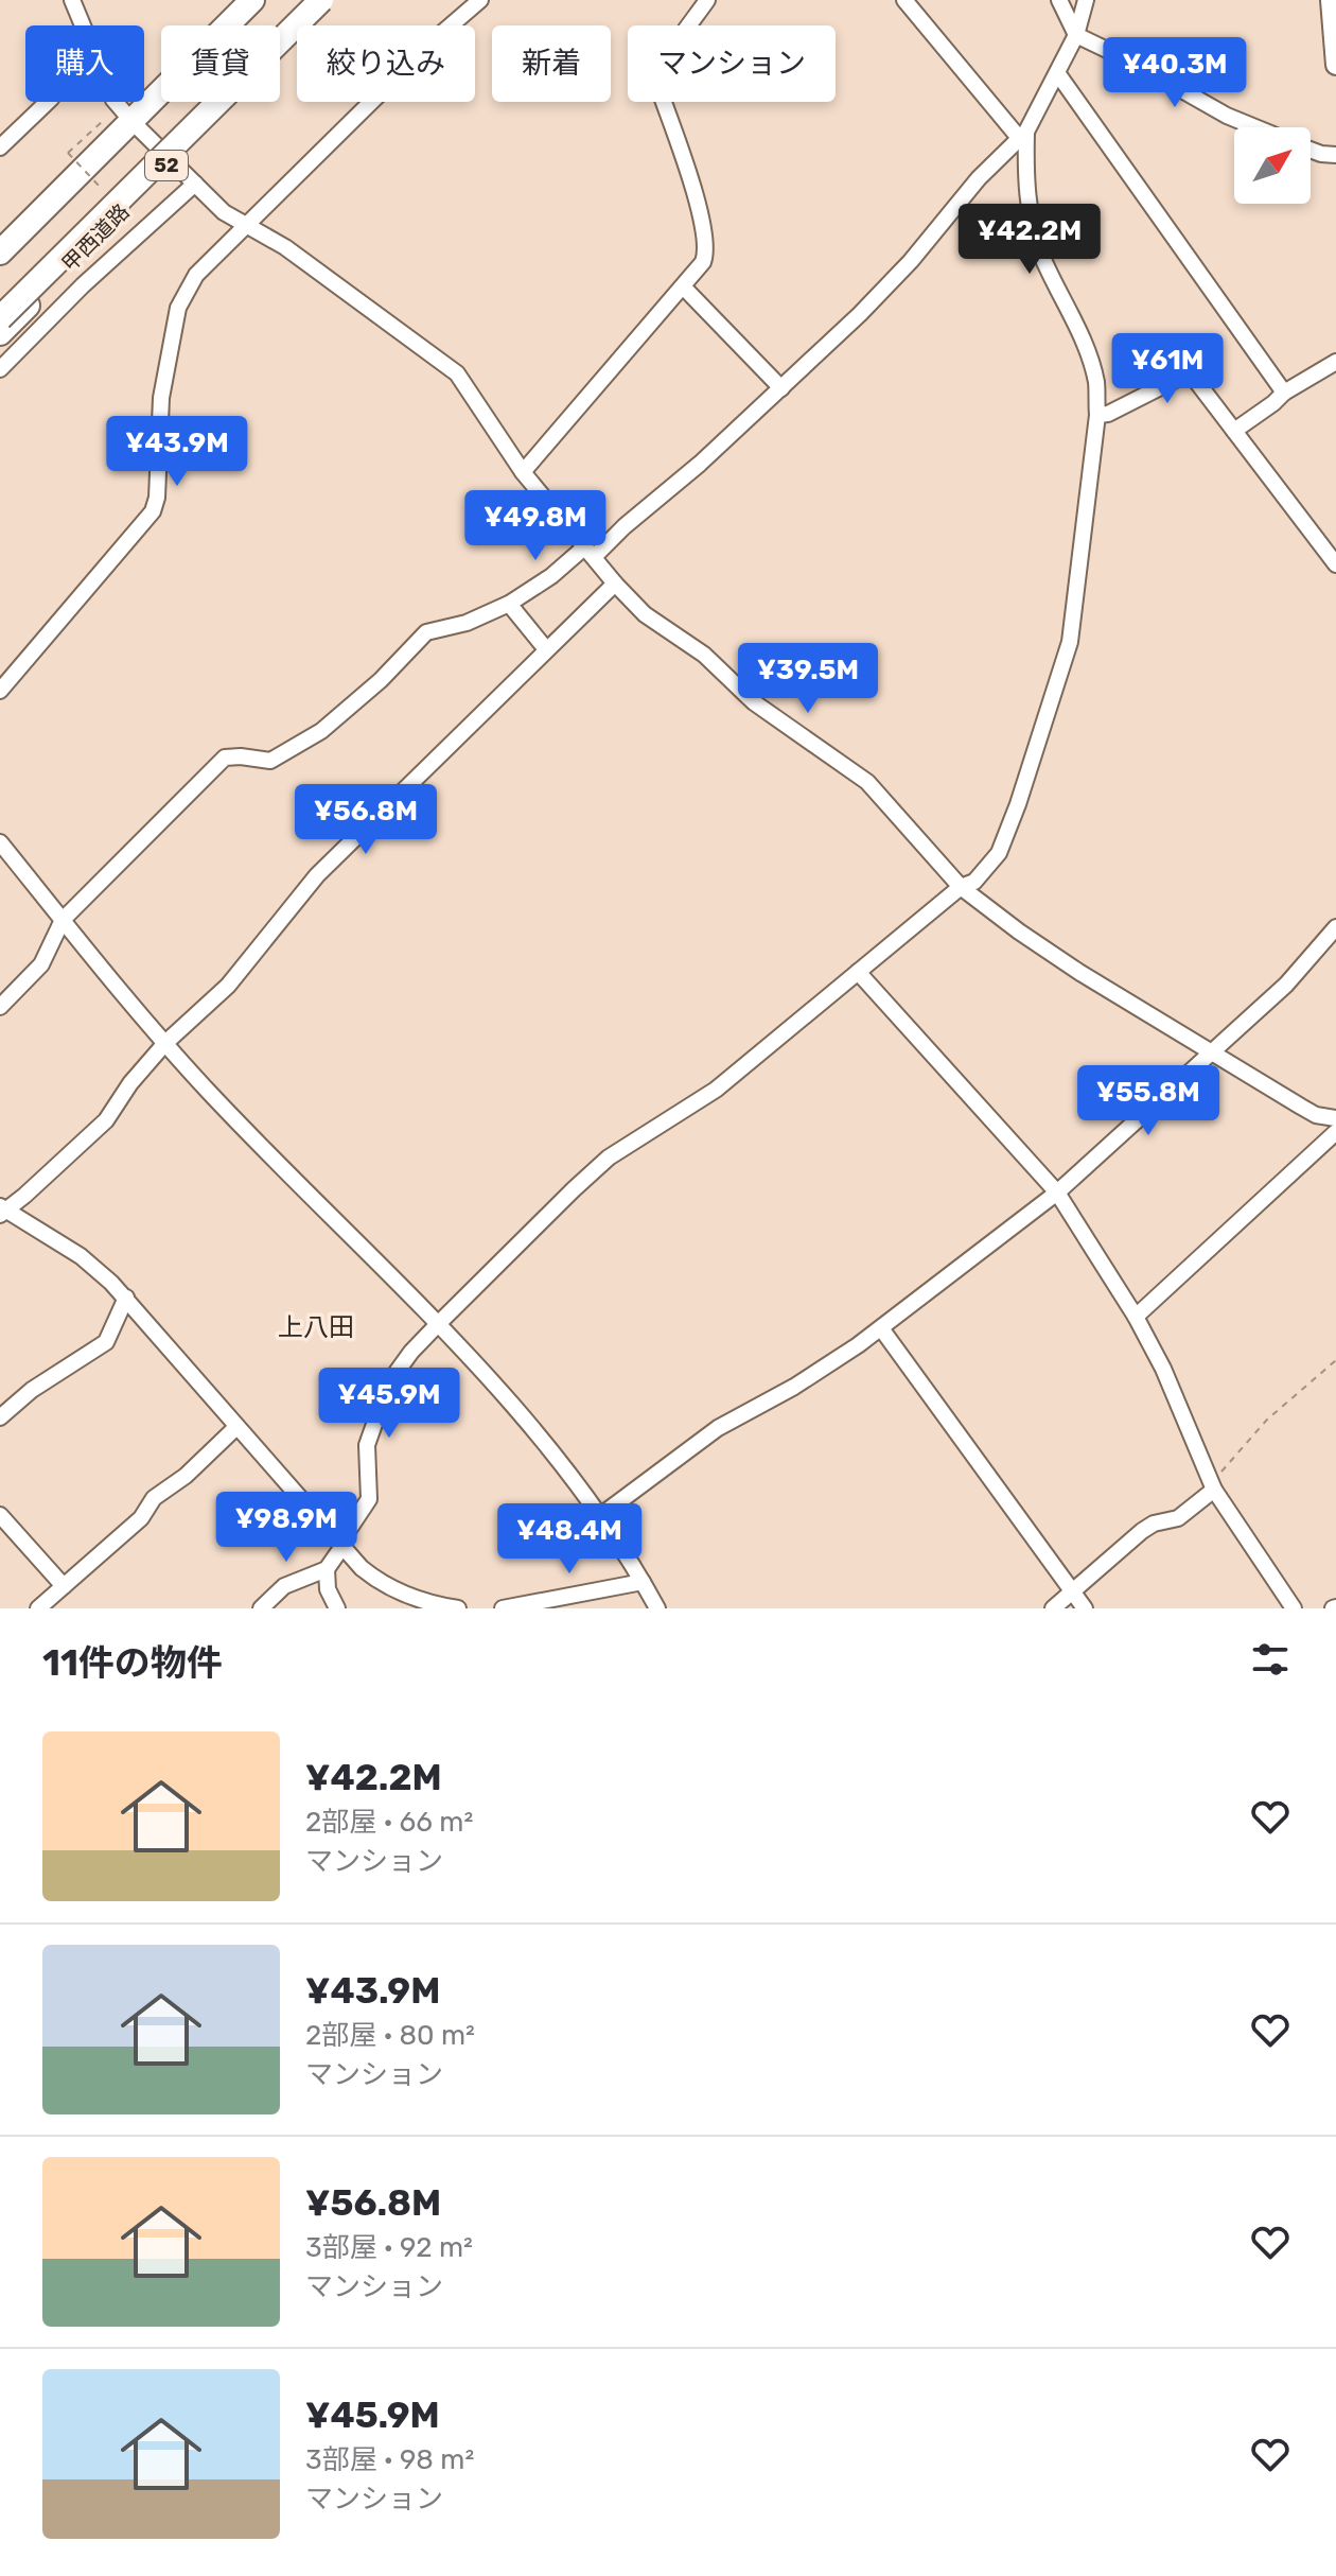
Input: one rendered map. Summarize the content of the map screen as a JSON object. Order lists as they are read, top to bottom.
{
  "streets": {
    "highway": ["52", "甲西道路"]
  },
  "districts": ["上八田"],
  "north": "top right",
  "page": {
    "chip": [
      "購入",
      "賃貸",
      "絞り込み",
      "新着",
      "マンション"
    ],
    "price": [
      "¥40.3M",
      "¥42.2M",
      "¥61M",
      "¥43.9M",
      "¥49.8M",
      "¥39.5M",
      "¥56.8M",
      "¥55.8M",
      "¥45.9M",
      "¥98.9M",
      "¥48.4M"
    ],
    "heading": "11件の物件",
    "list": [
      {
        "name": "¥42.2M",
        "note": "2部屋 · 66 m² · マンション"
      },
      {
        "name": "¥43.9M",
        "note": "2部屋 · 80 m² · マンション"
      },
      {
        "name": "¥56.8M",
        "note": "3部屋 · 92 m² · マンション"
      },
      {
        "name": "¥45.9M",
        "note": "3部屋 · 98 m² · マンション"
      }
    ]
  }
}
